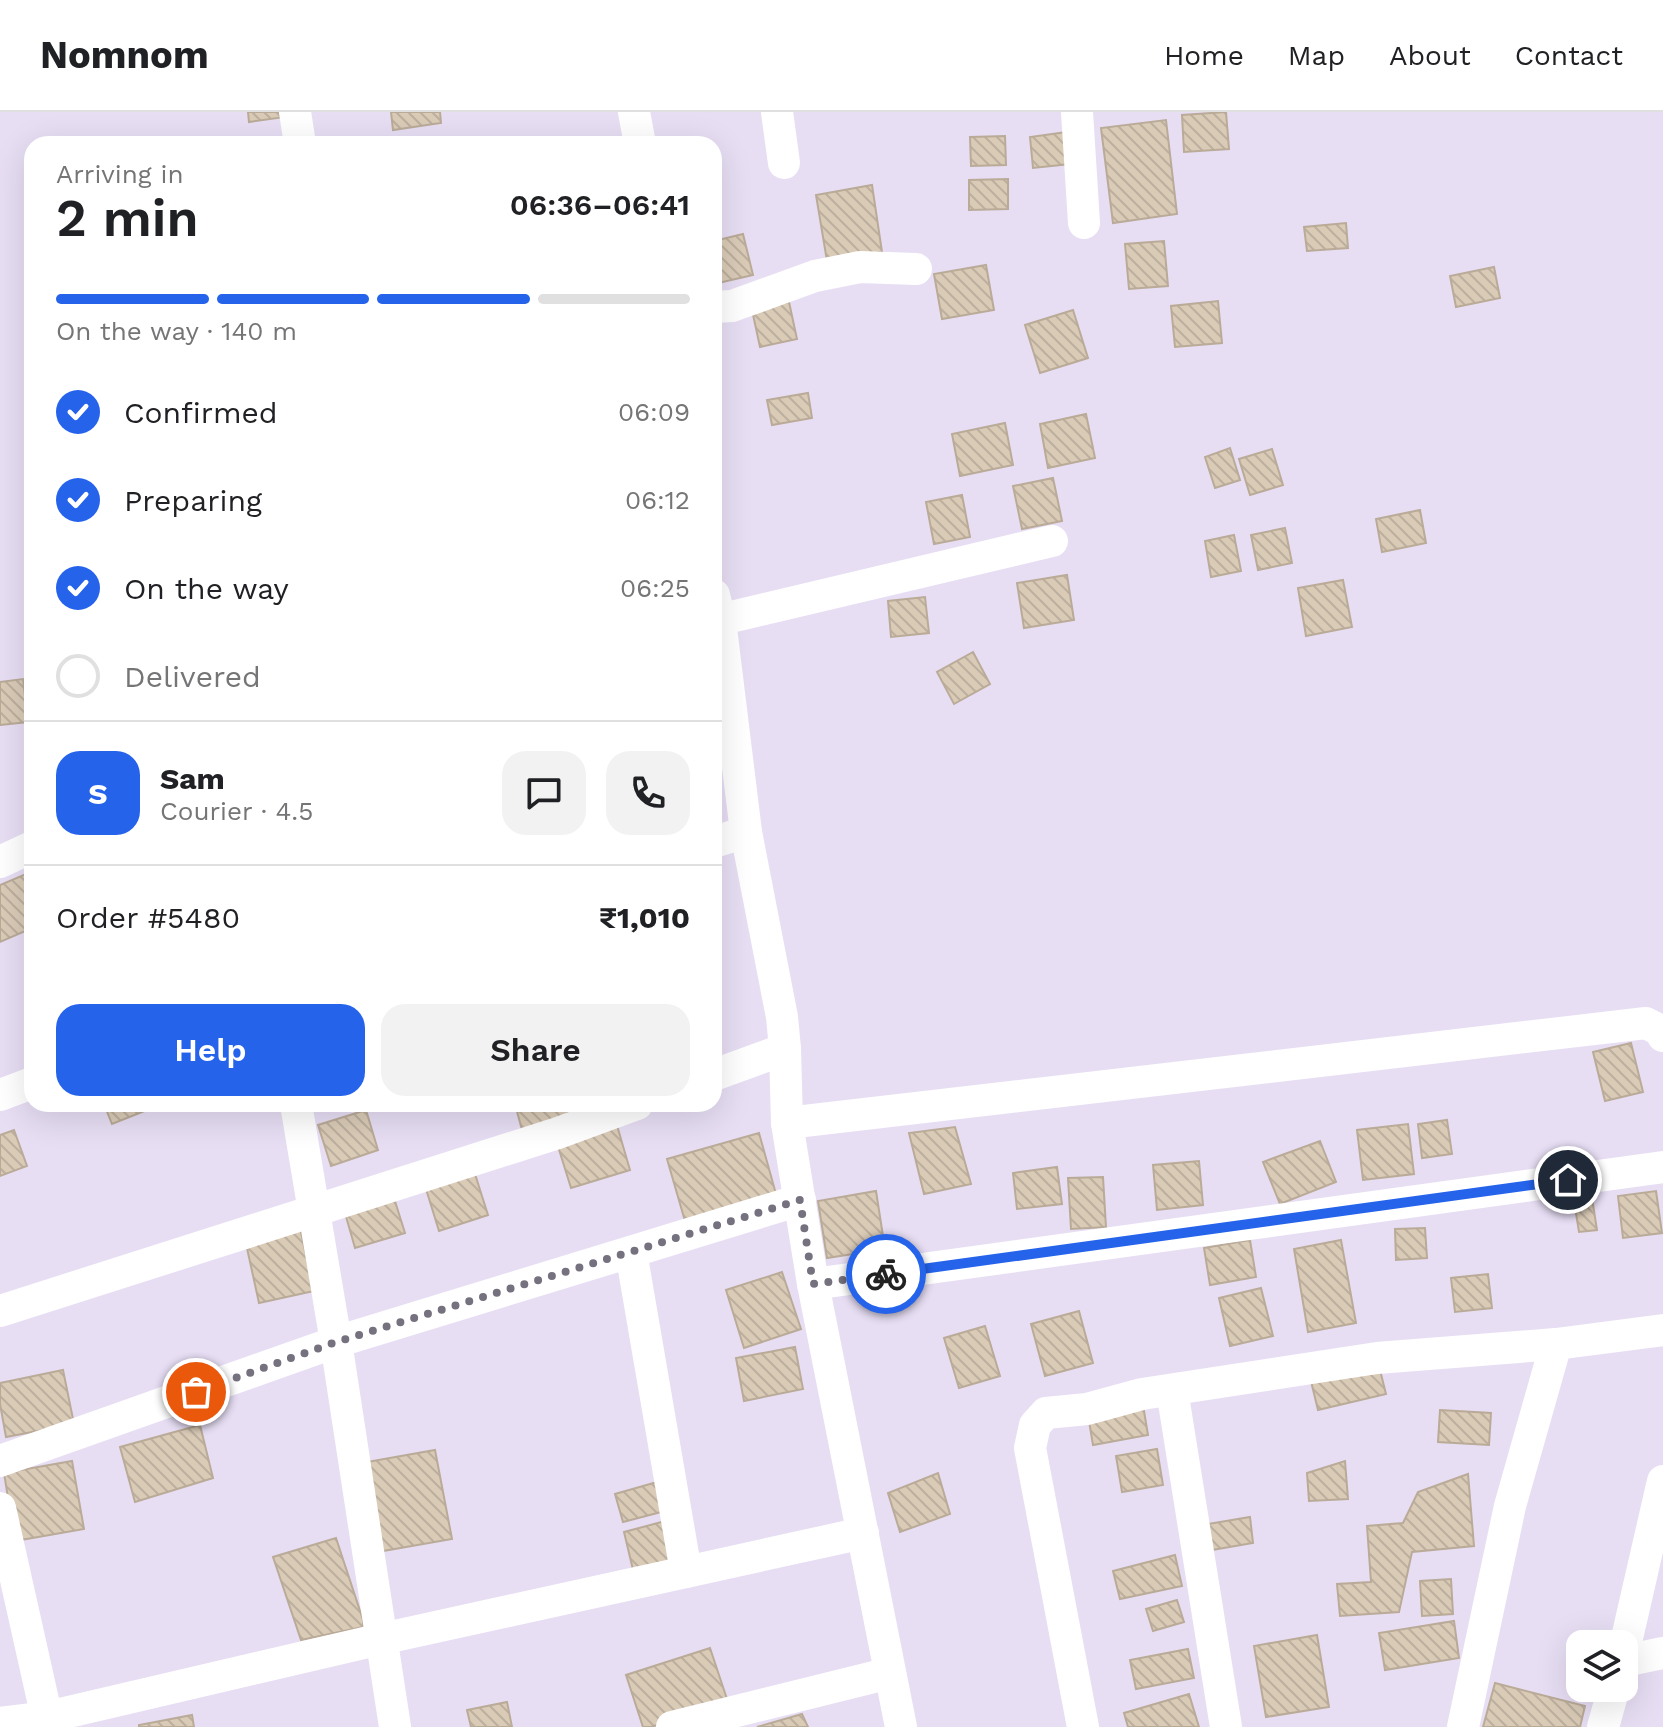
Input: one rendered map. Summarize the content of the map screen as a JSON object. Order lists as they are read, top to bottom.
{
  "page": {
    "header": "Nomnom",
    "nav": [
      "Home",
      "Map",
      "About",
      "Contact"
    ],
    "heading": ["2 min", "Arriving in", "06:36–06:41"],
    "panel": [
      "Sam",
      "Courier · 4.5",
      "Order #5480",
      "₹1,010"
    ],
    "bar": "On the way · 140 m",
    "list": [
      ["Confirmed", "06:09"],
      ["Preparing", "06:12"],
      ["On the way", "06:25"],
      "Delivered"
    ],
    "round": "S",
    "buttons": ["Help", "Share"]
  }
}
